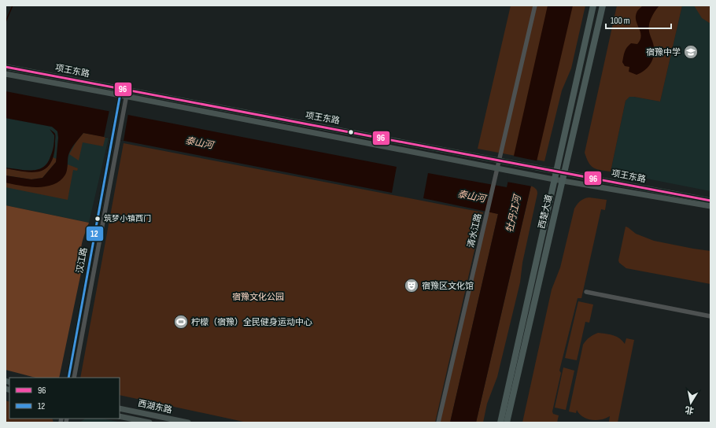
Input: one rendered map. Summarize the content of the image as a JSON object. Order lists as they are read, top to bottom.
{
  "streets": {
    "highway": ["西楚大道"],
    "main road": ["项王东路", "西湖东路"],
    "street": ["清水江路", "汉江路"]
  },
  "crossings": [
    ["项王东路", "西楚大道"],
    ["项王东路", "清水江路"],
    ["项王东路", "汉江路"]
  ],
  "water": ["泰山河", "牡丹江河"],
  "parks": ["宿豫文化公园"],
  "places": {
    "school or university": ["宿豫中学"],
    "other": ["筑梦小镇西门"],
    "theatre": ["宿豫区文化馆"],
    "sports": ["柠檬（宿豫）全民健身运动中心"]
  },
  "lines": ["transit line 96", "transit line 12"],
  "legend": ["96", "12"],
  "scale_bar": "100 m",
  "north": "bottom"
}
